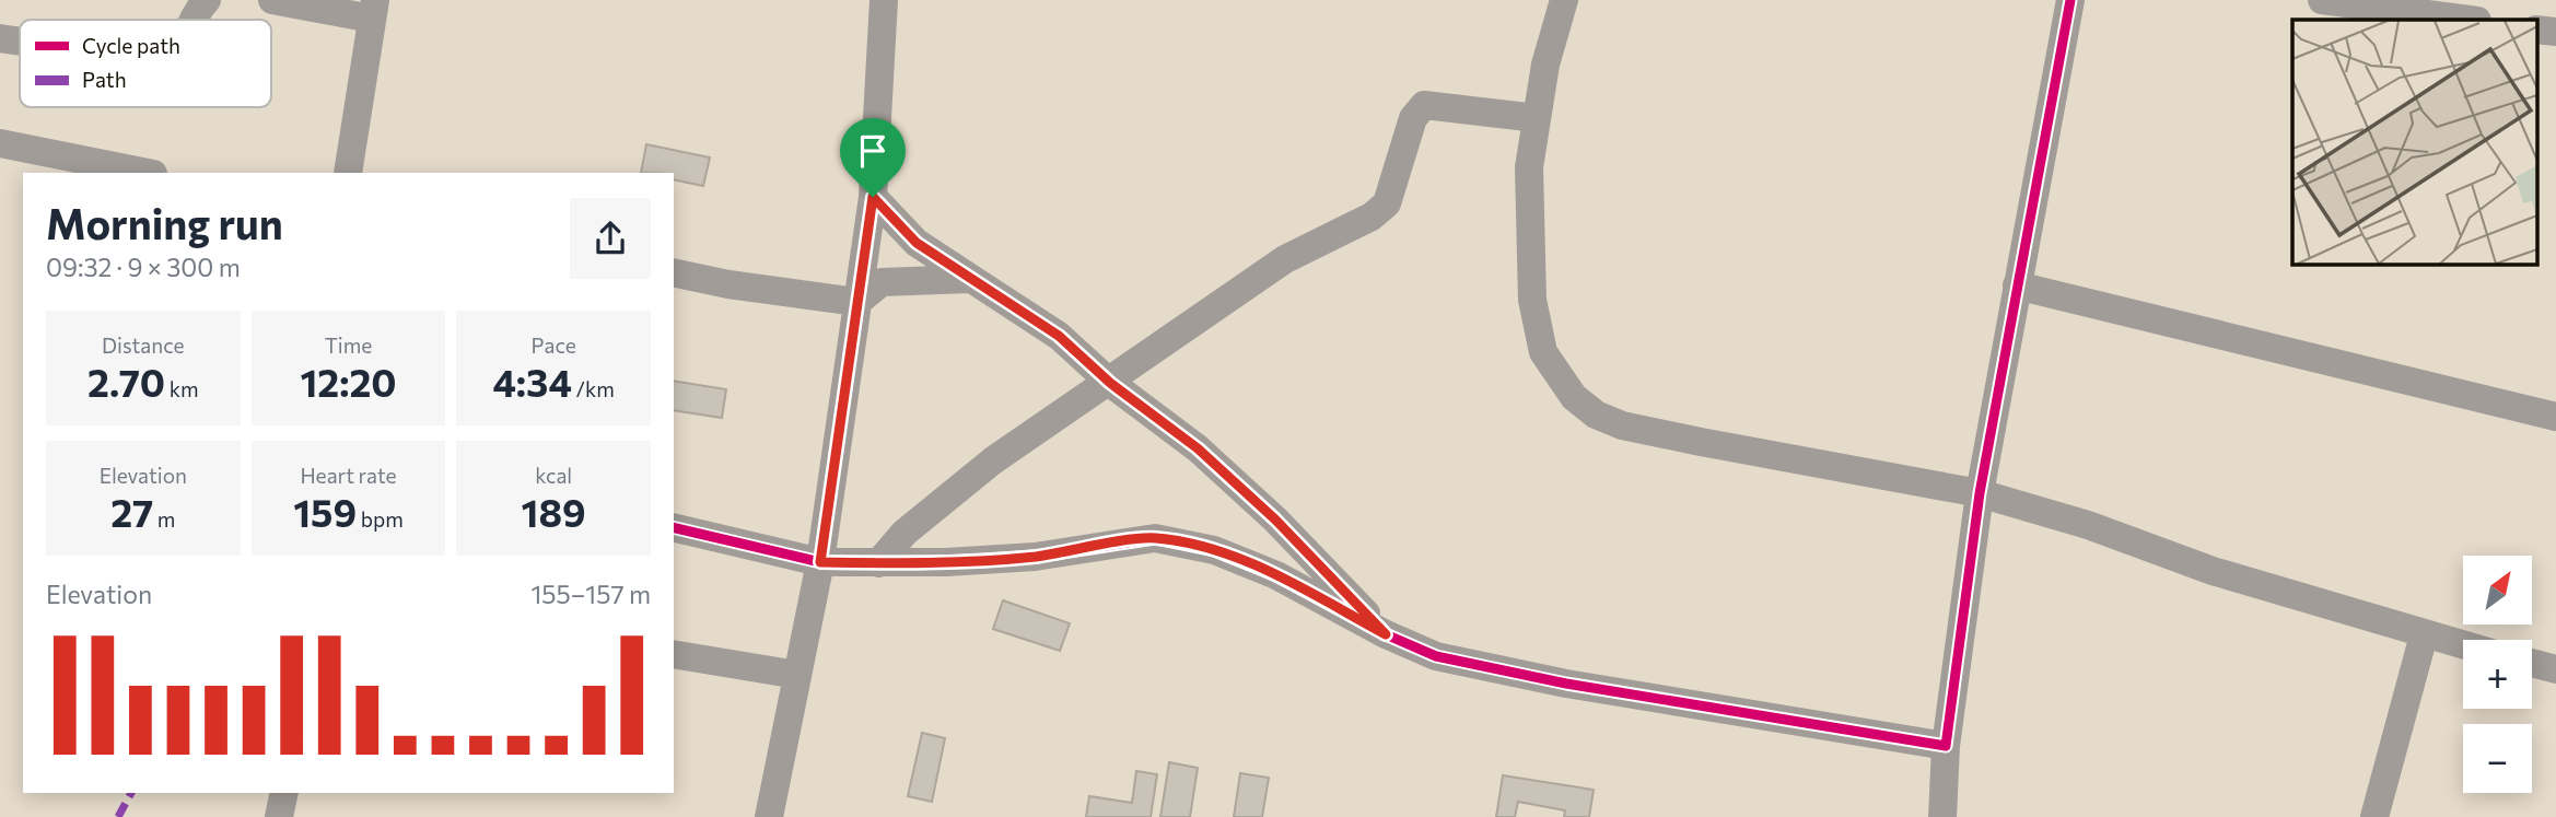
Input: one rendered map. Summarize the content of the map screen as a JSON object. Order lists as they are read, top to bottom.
{
  "legend": ["Cycle path", "Path"],
  "north": "top right",
  "page": {
    "heading": ["Morning run", "09:32 · 9 × 300 m"],
    "stats": [
      ["Distance", "2.70 km"],
      ["Time", "12:20"],
      ["Pace", "4:34 /km"],
      ["Elevation", "27 m"],
      ["Heart rate", "159 bpm"],
      ["kcal", "189"]
    ],
    "map_buttons": ["+", "−"],
    "chart": ["Elevation", "155–157 m"]
  }
}
